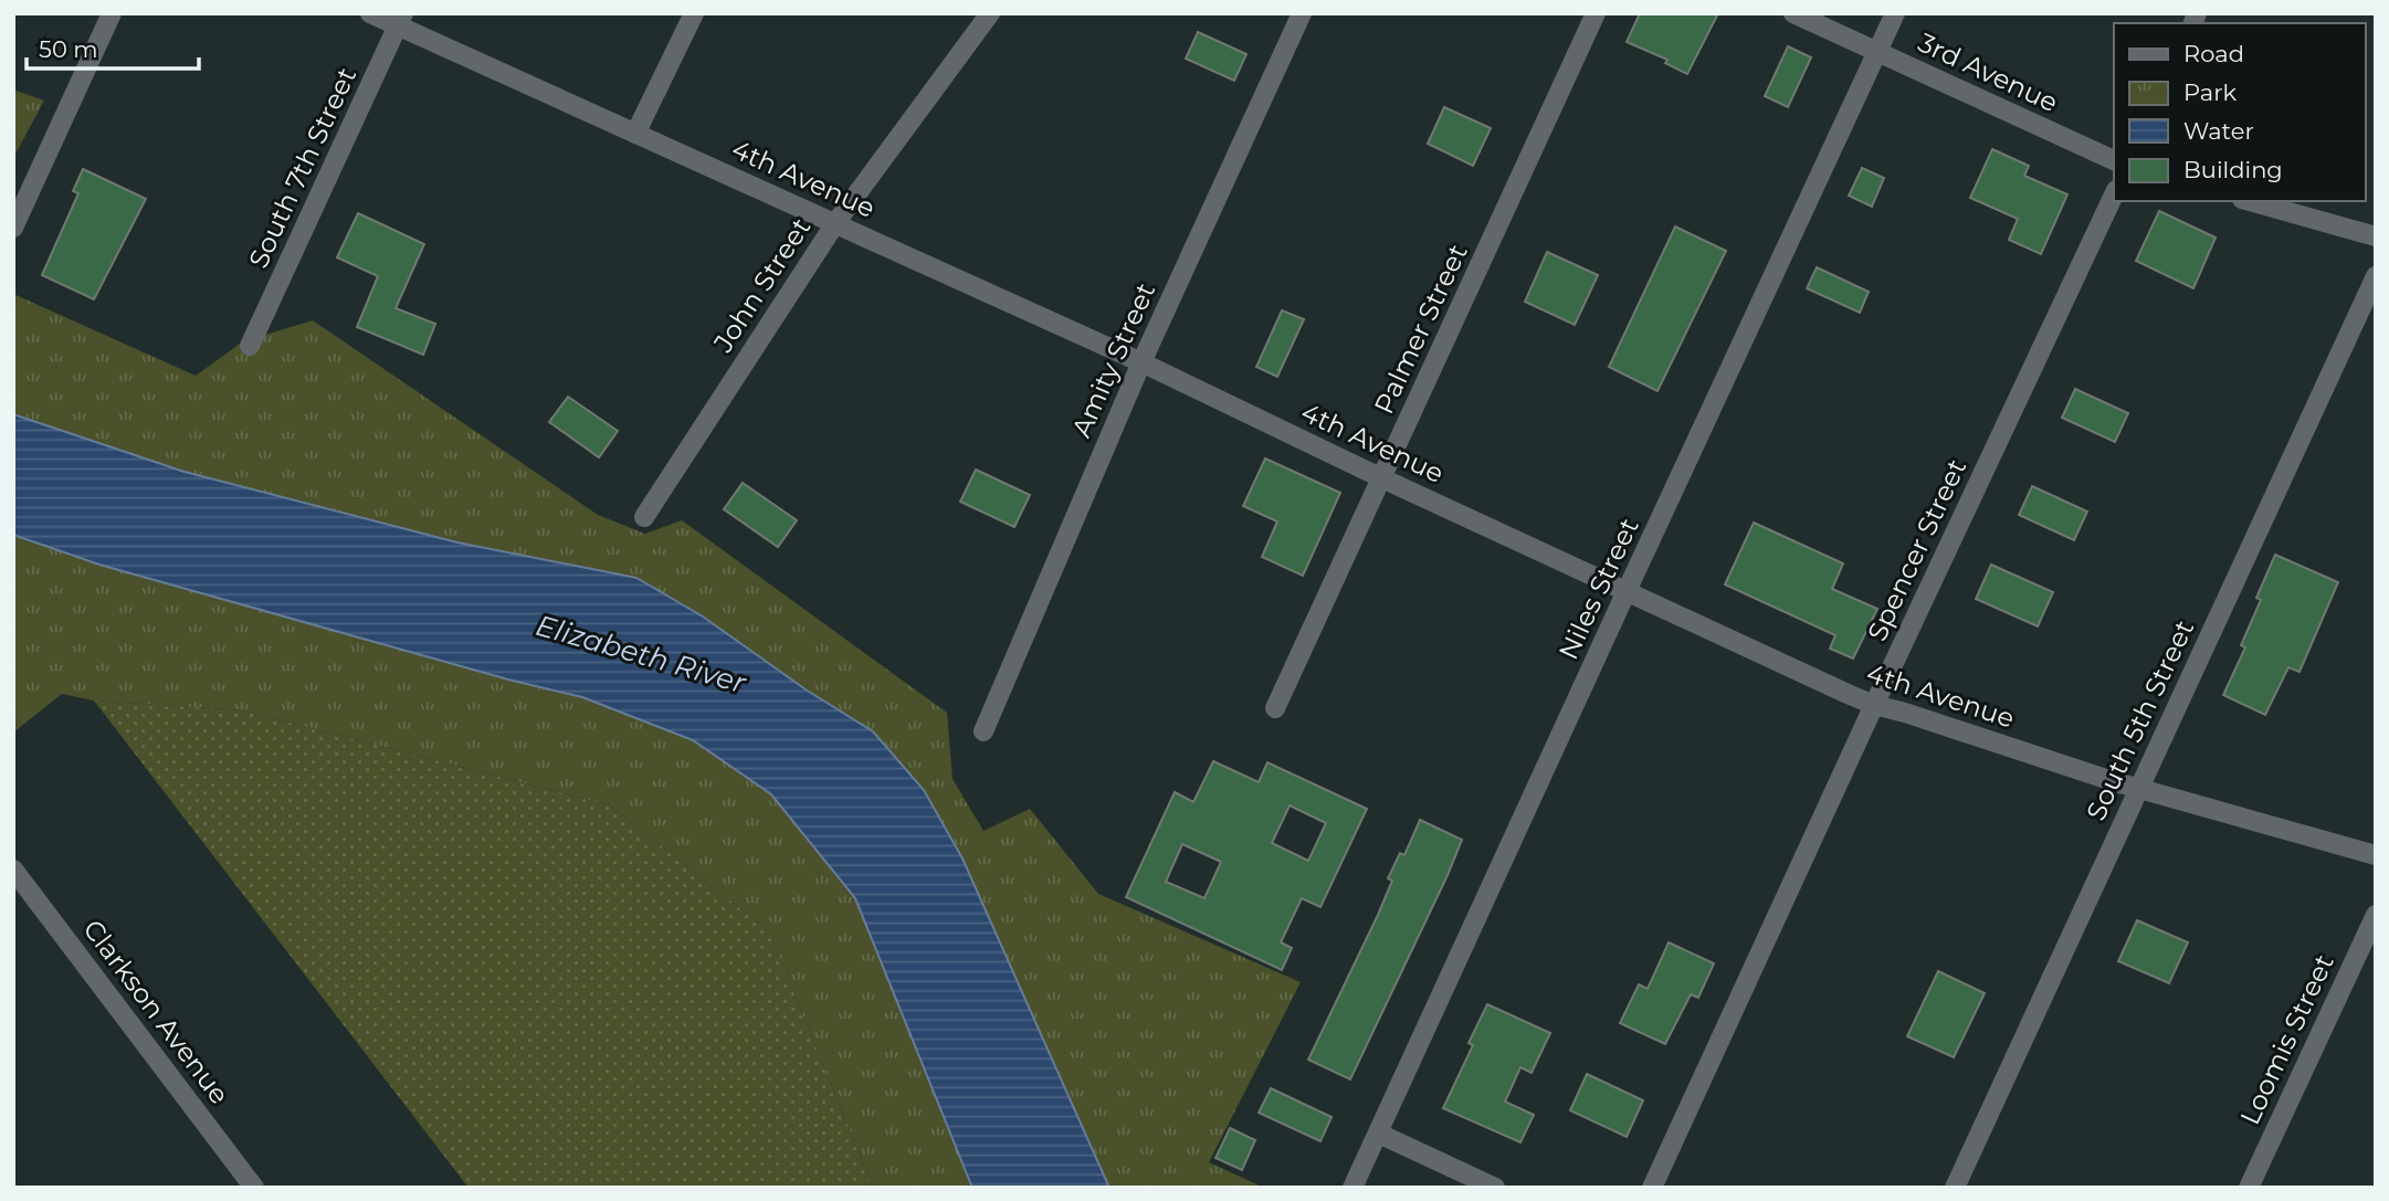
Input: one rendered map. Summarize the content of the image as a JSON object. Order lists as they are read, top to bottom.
{
  "streets": {
    "street": [
      "3rd Avenue",
      "South 7th Street",
      "4th Avenue",
      "John Street",
      "Palmer Street",
      "Amity Street",
      "Spencer Street",
      "Niles Street",
      "South 5th Street",
      "Clarkson Avenue",
      "Loomis Street"
    ]
  },
  "crossings": [
    ["3rd Avenue", "Niles Street"],
    ["South 7th Street", "4th Avenue"],
    ["4th Avenue", "John Street"],
    ["4th Avenue", "Palmer Street"],
    ["4th Avenue", "Amity Street"],
    ["4th Avenue", "Spencer Street"],
    ["4th Avenue", "Niles Street"],
    ["4th Avenue", "South 5th Street"]
  ],
  "water": ["Elizabeth River"],
  "legend": [
    "Road",
    "Park",
    "Water",
    "Building"
  ],
  "scale_bar": "50 m"
}
